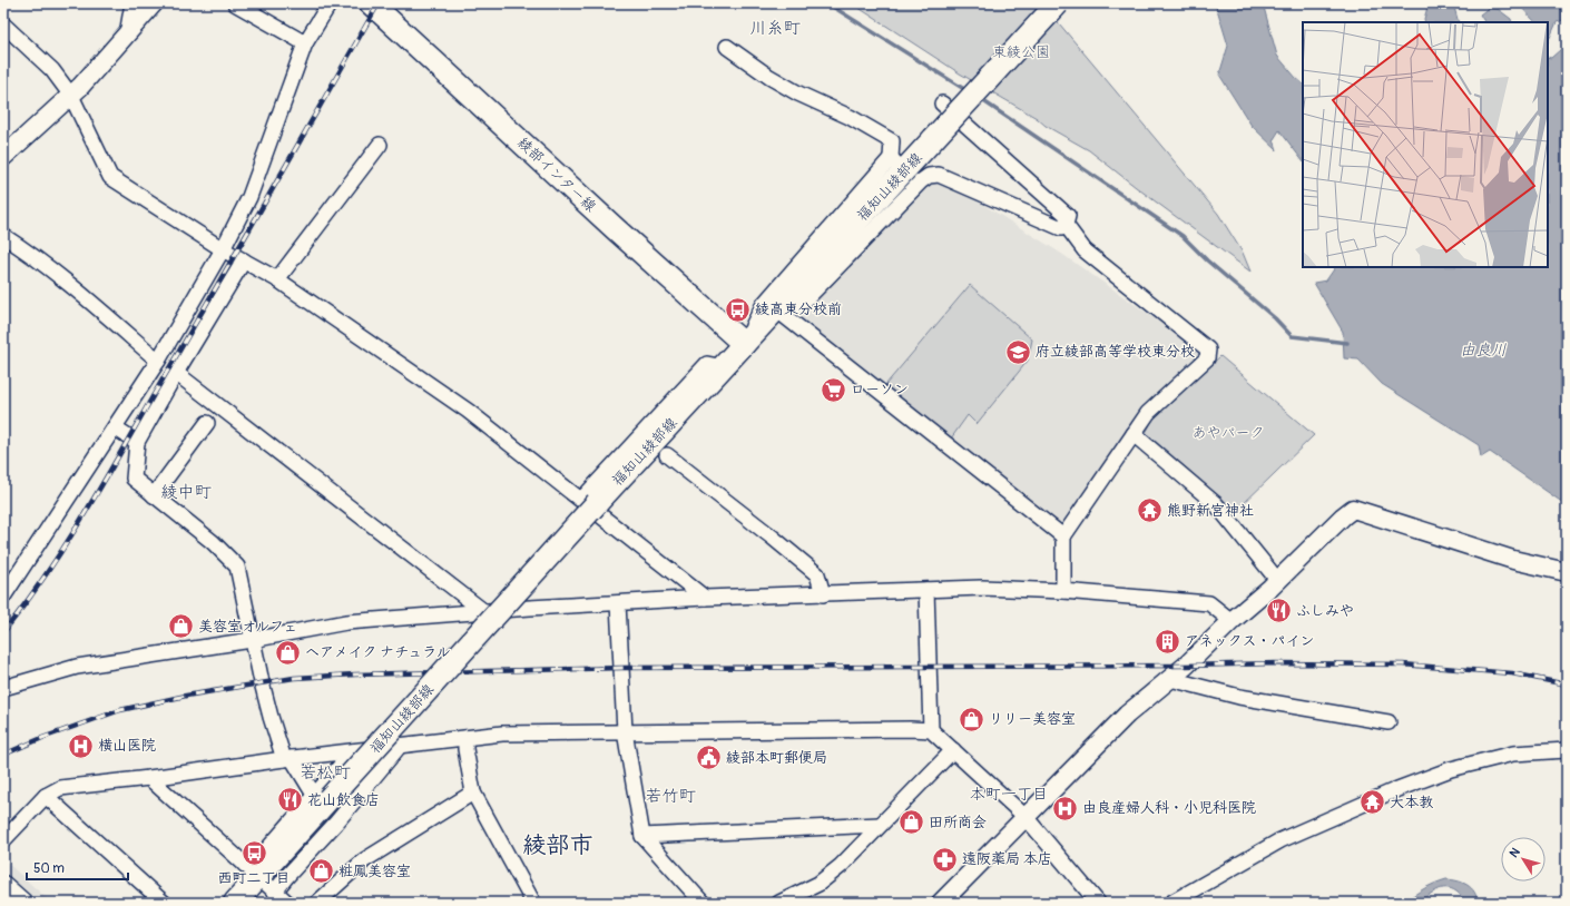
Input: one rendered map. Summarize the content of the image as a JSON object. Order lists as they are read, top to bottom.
{
  "streets": {
    "main road": ["綾部インター線", "福知山綾部線"]
  },
  "crossings": [
    ["綾部インター線", "福知山綾部線"]
  ],
  "districts": [
    "川糸町",
    "綾中町",
    "若松町",
    "本町一丁目",
    "若竹町",
    "綾部市"
  ],
  "water": ["由良川"],
  "parks": ["東綾公園", "あやパーク"],
  "places": {
    "bus stop": ["綾高東分校前", "西町二丁目"],
    "school or university": ["府立綾部高等学校東分校"],
    "supermarket": ["ローソン"],
    "temple": ["熊野新宮神社", "大本教"],
    "restaurant": ["ふしみや", "花山飲食店"],
    "shop": [
      "美容室オルフェ",
      "ヘアメイク ナチュラル",
      "リリー美容室",
      "田所商会",
      "粧鳳美容室"
    ],
    "building": ["アネックス・パイン"],
    "hospital": ["横山医院", "由良産婦人科・小児科医院"],
    "public building": ["綾部本町郵便局"],
    "pharmacy": ["遠阪薬局 本店"]
  },
  "scale_bar": "50 m",
  "north": "top left"
}
